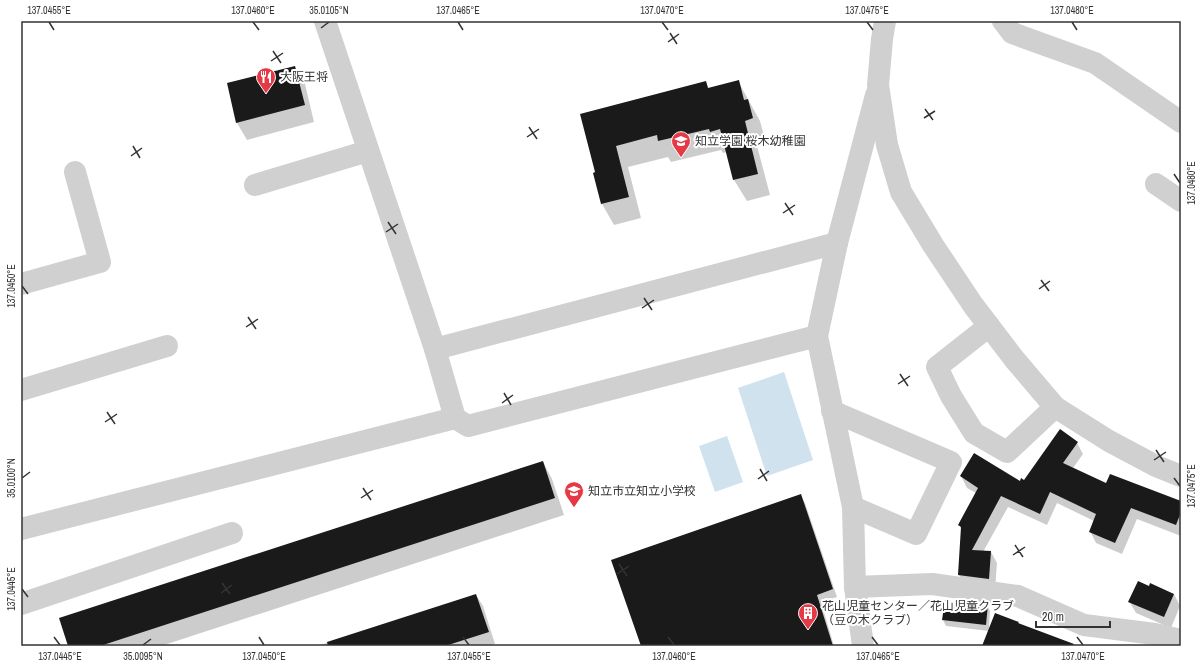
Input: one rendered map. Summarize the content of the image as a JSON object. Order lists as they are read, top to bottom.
{
  "places": {
    "restaurant": ["大阪王将"],
    "school or university": ["知立学園 桜木幼稚園", "知立市立知立小学校"],
    "building": ["花山児童センター／花山児童クラブ （豆の木クラブ）"]
  },
  "scale_bar": "20 m",
  "coordinates": [
    "137.0455°E",
    "137.0460°E",
    "35.0105°N",
    "137.0465°E",
    "137.0470°E",
    "137.0475°E",
    "137.0480°E",
    "137.0450°E",
    "35.0100°N",
    "137.0445°E",
    "35.0095°N"
  ]
}
